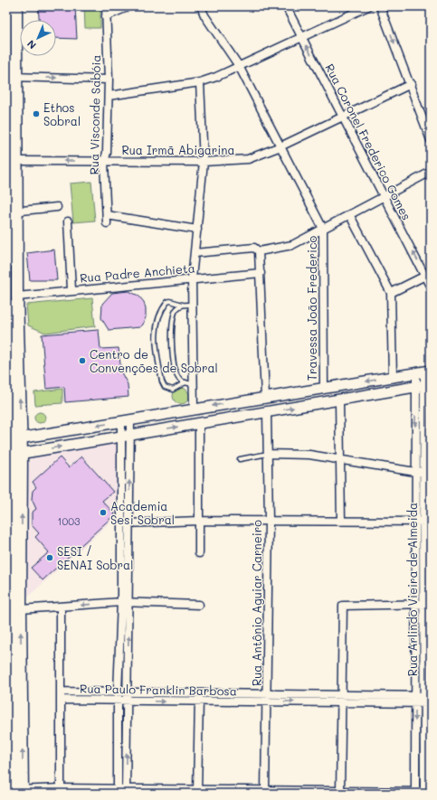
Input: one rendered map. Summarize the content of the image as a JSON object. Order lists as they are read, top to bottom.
{
  "streets": {
    "street": [
      "Rua Visconde Sabóia",
      "Rua Coronel Frederico Gomes",
      "Rua Irmã Abigarina",
      "Rua Padre Anchieta",
      "Travessa João Frederico",
      "Rua Arlindo Vieira de Almeida",
      "Rua Antônio Aguiar Carneiro",
      "Rua Paulo Franklin Barbosa"
    ]
  },
  "crossings": [
    ["Rua Visconde Sabóia", "Rua Irmã Abigarina"],
    ["Rua Coronel Frederico Gomes", "Rua Irmã Abigarina"],
    ["Rua Arlindo Vieira de Almeida", "Rua Paulo Franklin Barbosa"],
    ["Rua Antônio Aguiar Carneiro", "Rua Paulo Franklin Barbosa"]
  ],
  "places": [
    "Ethos Sobral",
    "Centro de Convenções de Sobral",
    "Academia Sesi Sobral",
    "SESI / SENAI Sobral"
  ],
  "house_numbers": ["1003"],
  "north": "bottom left"
}
